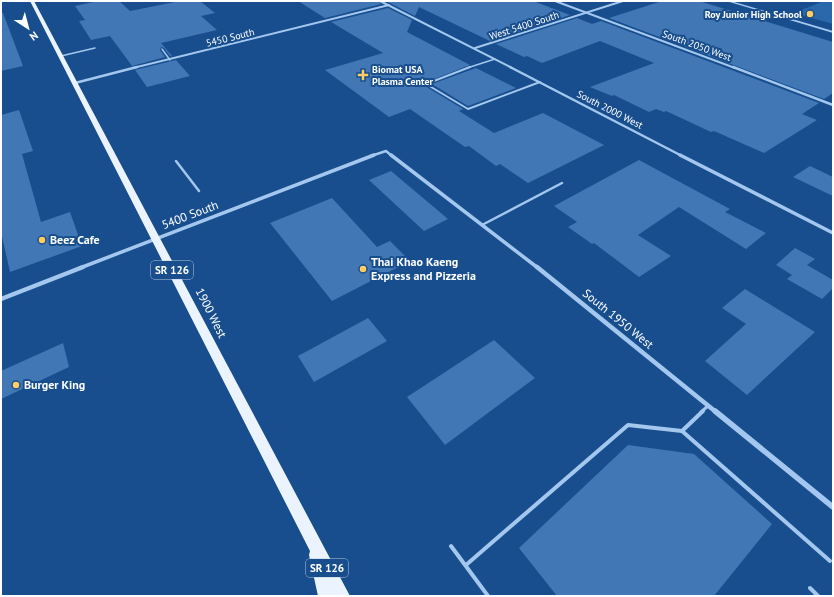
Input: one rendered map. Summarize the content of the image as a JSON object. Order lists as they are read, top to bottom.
{
  "streets": {
    "main road": ["SR 126", "1900 West"],
    "street": [
      "West 5400 South",
      "5450 South",
      "South 2050 West",
      "South 2000 West",
      "5400 South",
      "South 1950 West"
    ]
  },
  "crossings": [
    ["West 5400 South", "South 2050 West"],
    ["West 5400 South", "South 2000 West"],
    ["5450 South", "South 2000 West"],
    ["5450 South", "1900 West"],
    ["5400 South", "1900 West"],
    ["5400 South", "South 1950 West"]
  ],
  "places": {
    "other": [
      "Roy Junior High School",
      "Beez Cafe",
      "Thai Khao Kaeng Express and Pizzeria",
      "Burger King"
    ],
    "health": ["Biomat USA Plasma Center"]
  },
  "north": "bottom right"
}
